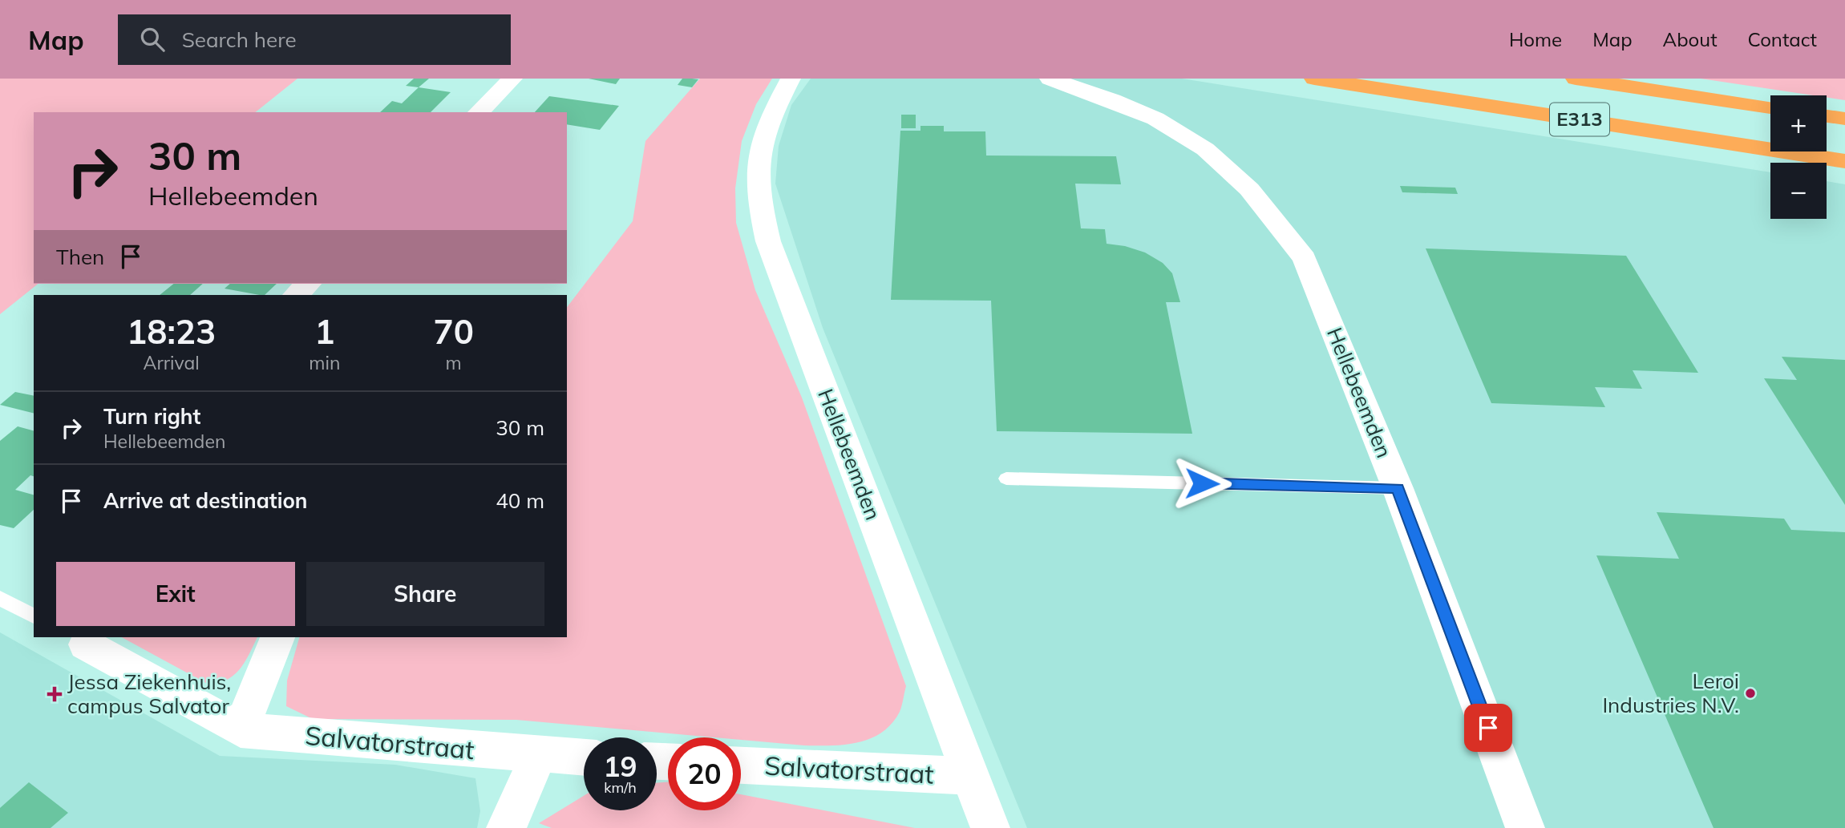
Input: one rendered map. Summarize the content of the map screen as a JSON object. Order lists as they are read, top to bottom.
{
  "streets": {
    "highway": ["E313"],
    "street": ["Hellebeemden", "Salvatorstraat"]
  },
  "crossings": [
    ["Hellebeemden", "Salvatorstraat"]
  ],
  "places": {
    "other": ["Leroi Industries N.V."],
    "health": ["Jessa Ziekenhuis, campus Salvator"]
  },
  "page": {
    "header": "Map",
    "search": "Search here",
    "nav": [
      "Home",
      "Map",
      "About",
      "Contact"
    ],
    "map_buttons": ["+", "−"],
    "turn": ["30 m", "Hellebeemden"],
    "then": "Then",
    "eta": [
      "18:23",
      "Arrival",
      "1",
      "min",
      "70",
      "m"
    ],
    "list": [
      {
        "name": "Turn right",
        "note": "Hellebeemden",
        "value": "30 m"
      },
      {
        "name": "Arrive at destination",
        "value": "40 m"
      }
    ],
    "buttons": ["Exit", "Share"],
    "speed": "19 km/h",
    "limit": "20"
  }
}
